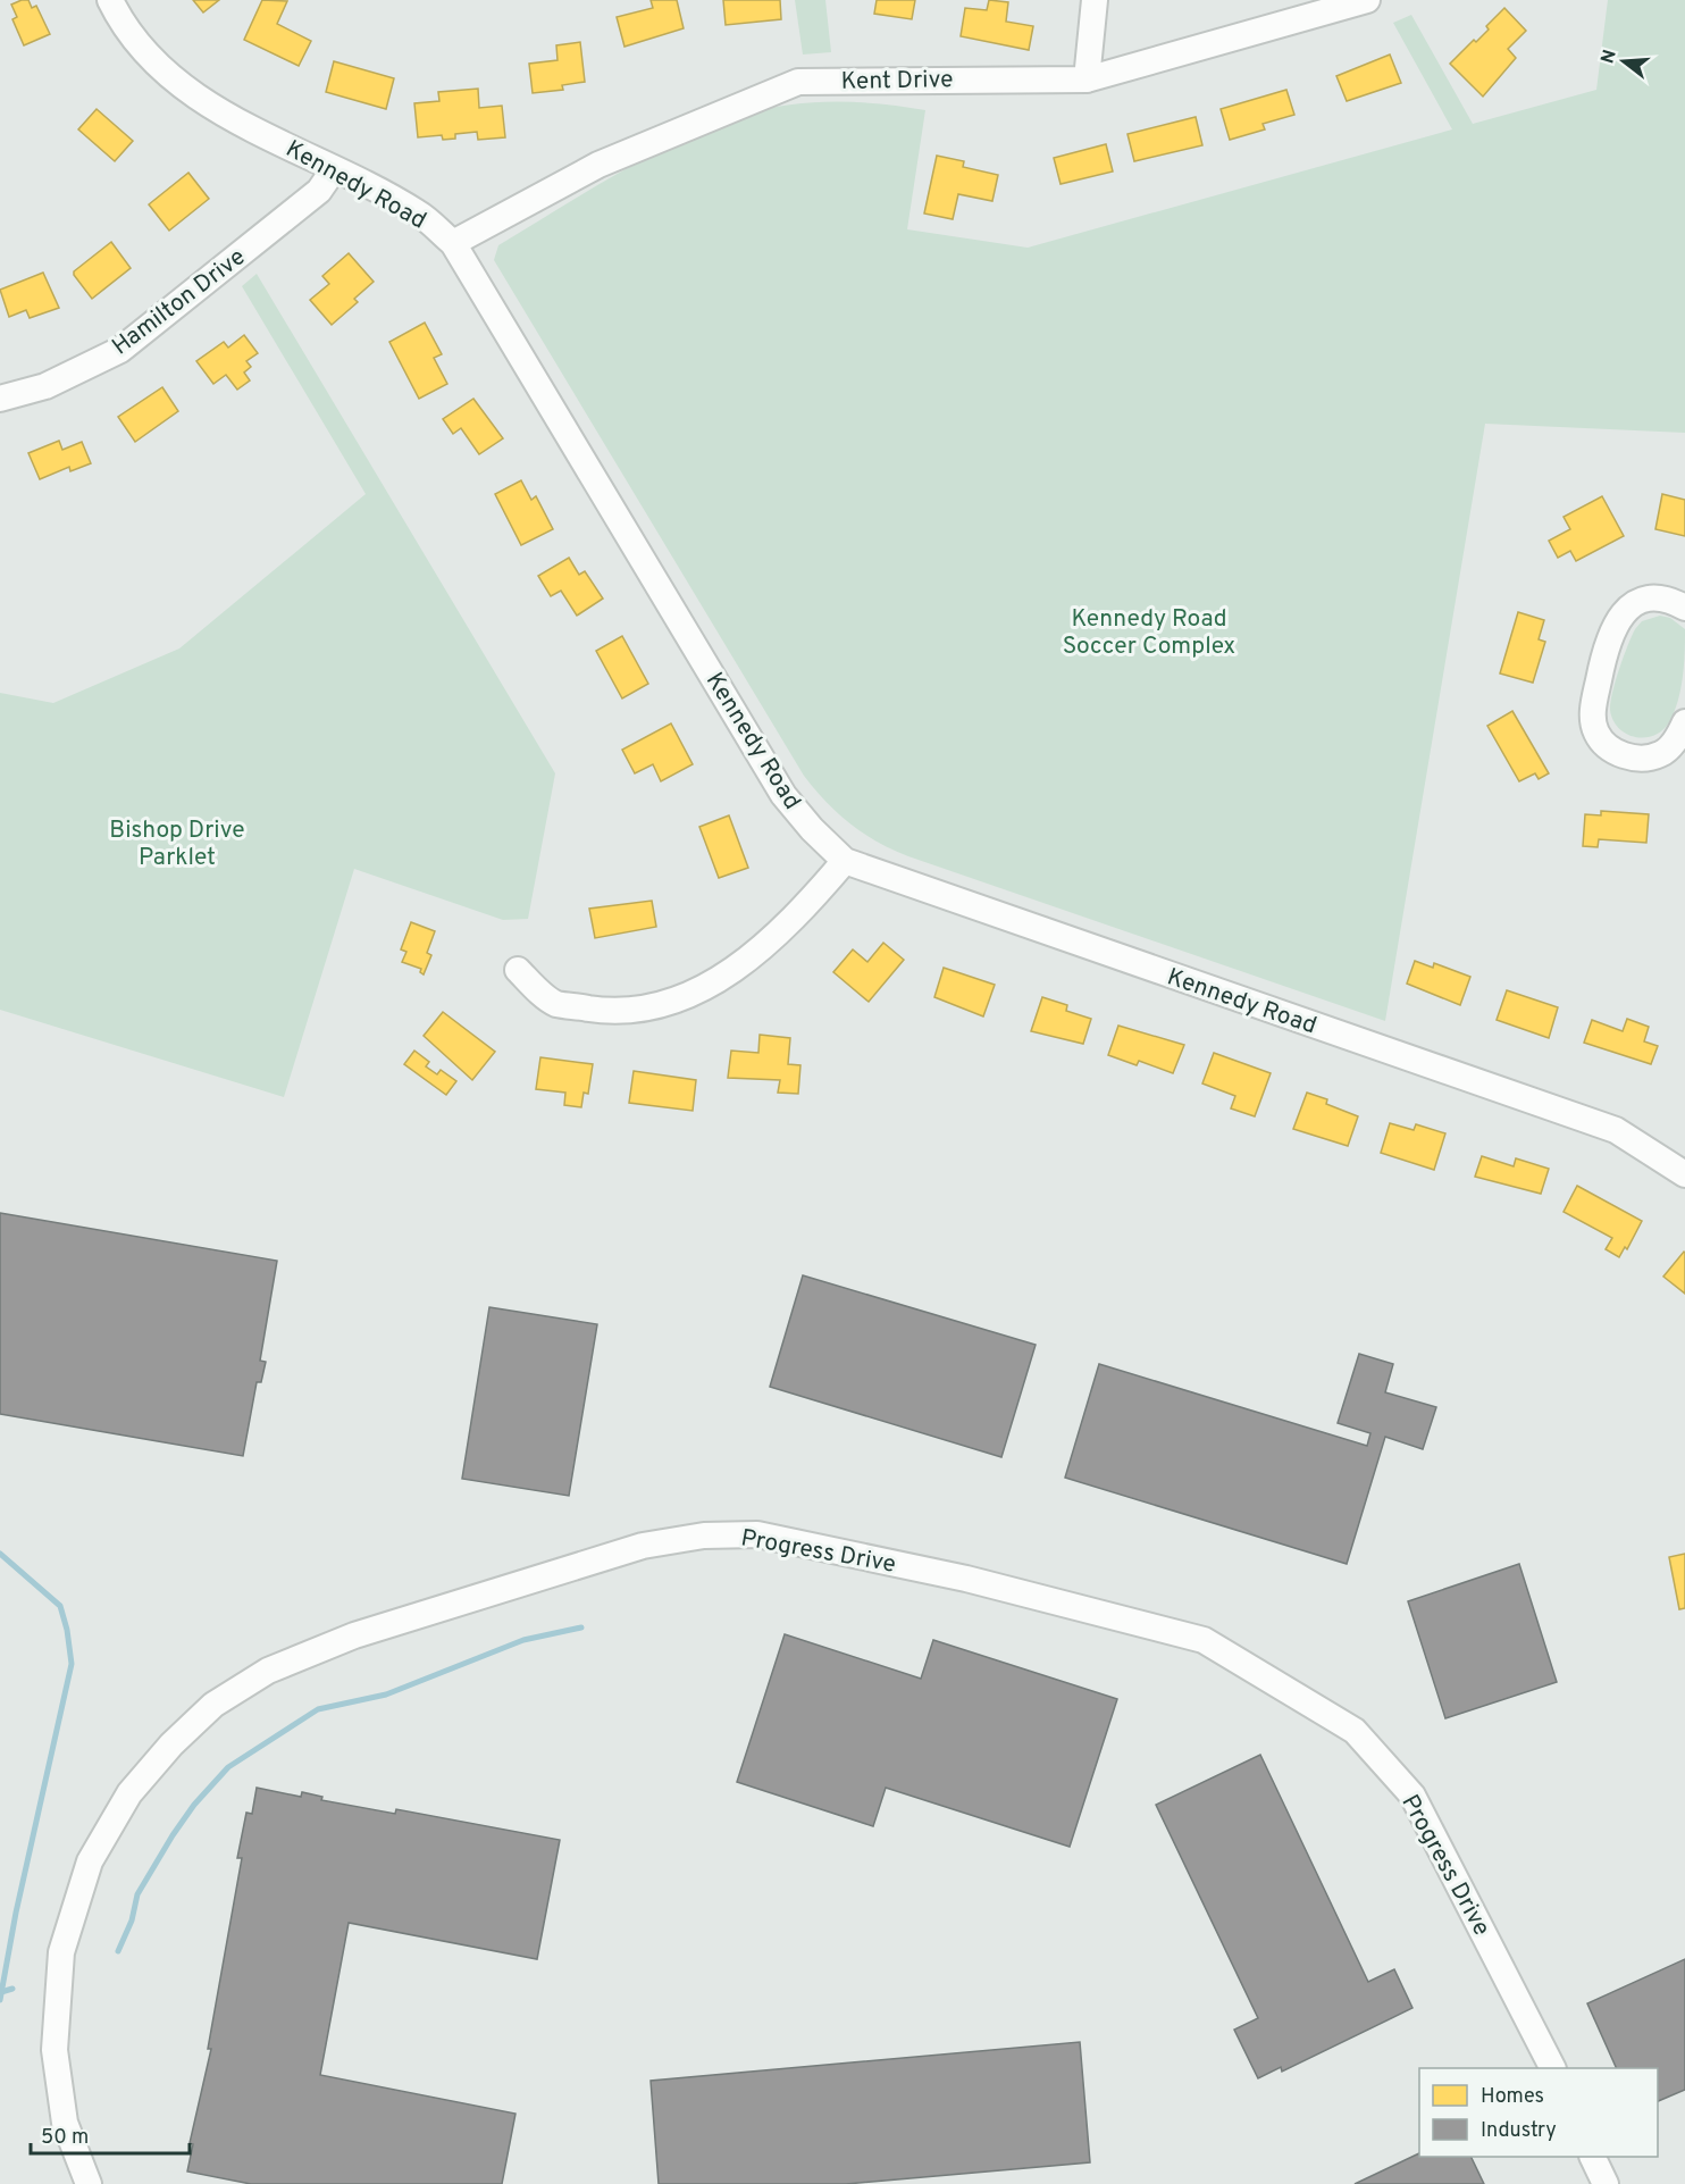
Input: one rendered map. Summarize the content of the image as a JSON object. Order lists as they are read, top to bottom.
{
  "streets": {
    "street": [
      "Kent Drive",
      "Kennedy Road",
      "Hamilton Drive",
      "Progress Drive"
    ]
  },
  "crossings": [
    ["Kent Drive", "Kennedy Road"],
    ["Kennedy Road", "Hamilton Drive"]
  ],
  "parks": ["Kennedy Road Soccer Complex", "Bishop Drive Parklet"],
  "legend": ["Homes", "Industry"],
  "scale_bar": "50 m",
  "north": "left"
}
